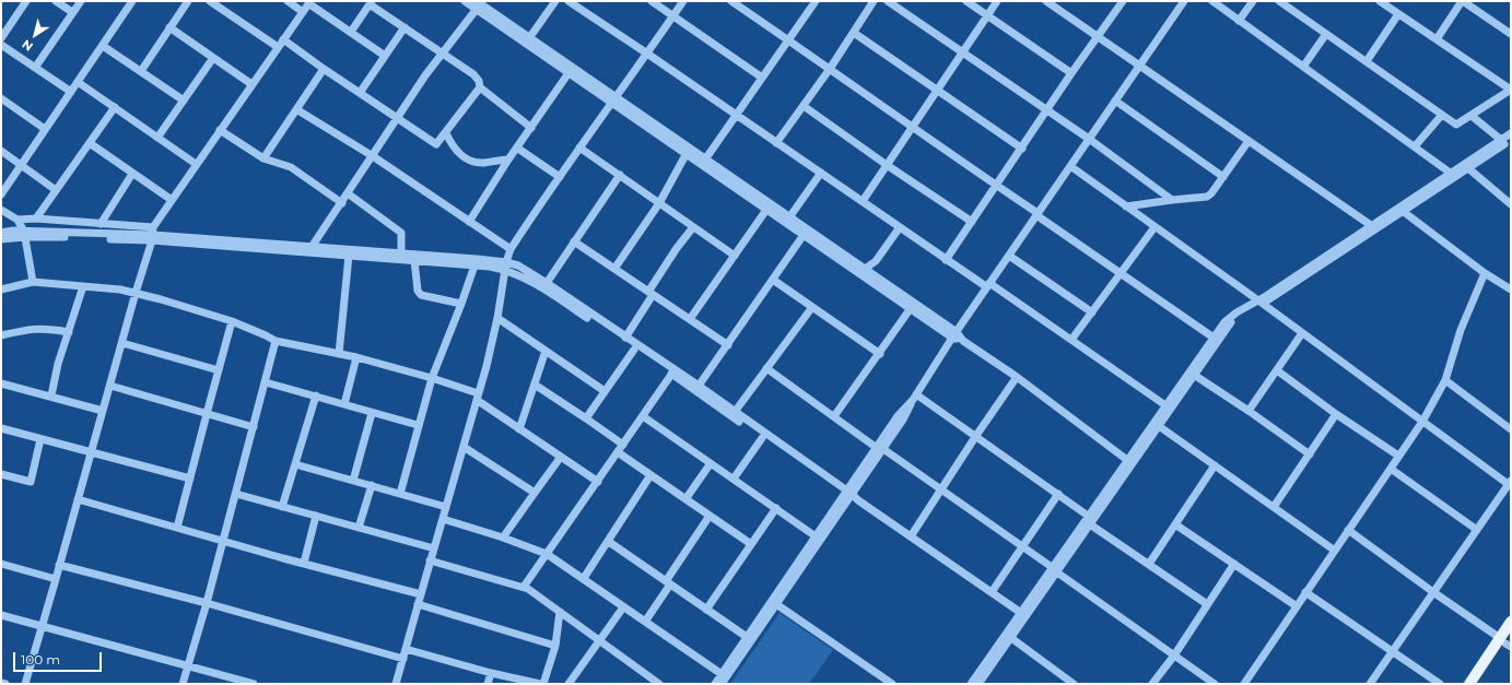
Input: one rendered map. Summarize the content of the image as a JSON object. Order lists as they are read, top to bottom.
{
  "scale_bar": "100 m",
  "north": "bottom left"
}
